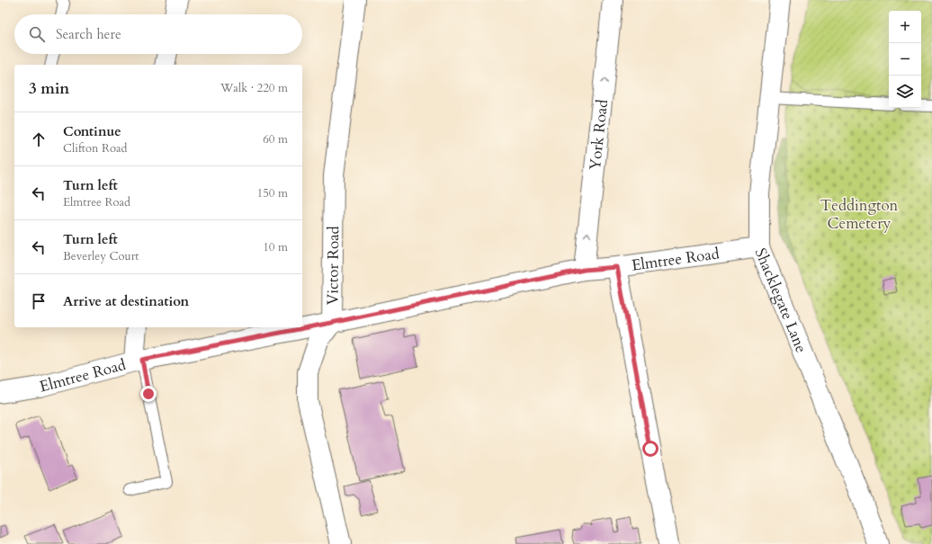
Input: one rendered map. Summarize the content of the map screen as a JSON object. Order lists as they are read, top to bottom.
{
  "streets": {
    "street": [
      "York Road",
      "Elmtree Road",
      "Victor Road",
      "Shacklegate Lane"
    ]
  },
  "crossings": [
    ["York Road", "Elmtree Road"],
    ["Elmtree Road", "Victor Road"],
    ["Elmtree Road", "Shacklegate Lane"]
  ],
  "one_way": ["York Road"],
  "parks": ["Teddington Cemetery"],
  "page": {
    "map_buttons": ["+", "−"],
    "search": "Search here",
    "heading": ["3 min", "Walk · 220 m"],
    "list": [
      ["Continue", "Clifton Road", "60 m"],
      ["Turn left", "Elmtree Road", "150 m"],
      ["Turn left", "Beverley Court", "10 m"],
      "Arrive at destination"
    ]
  }
}
